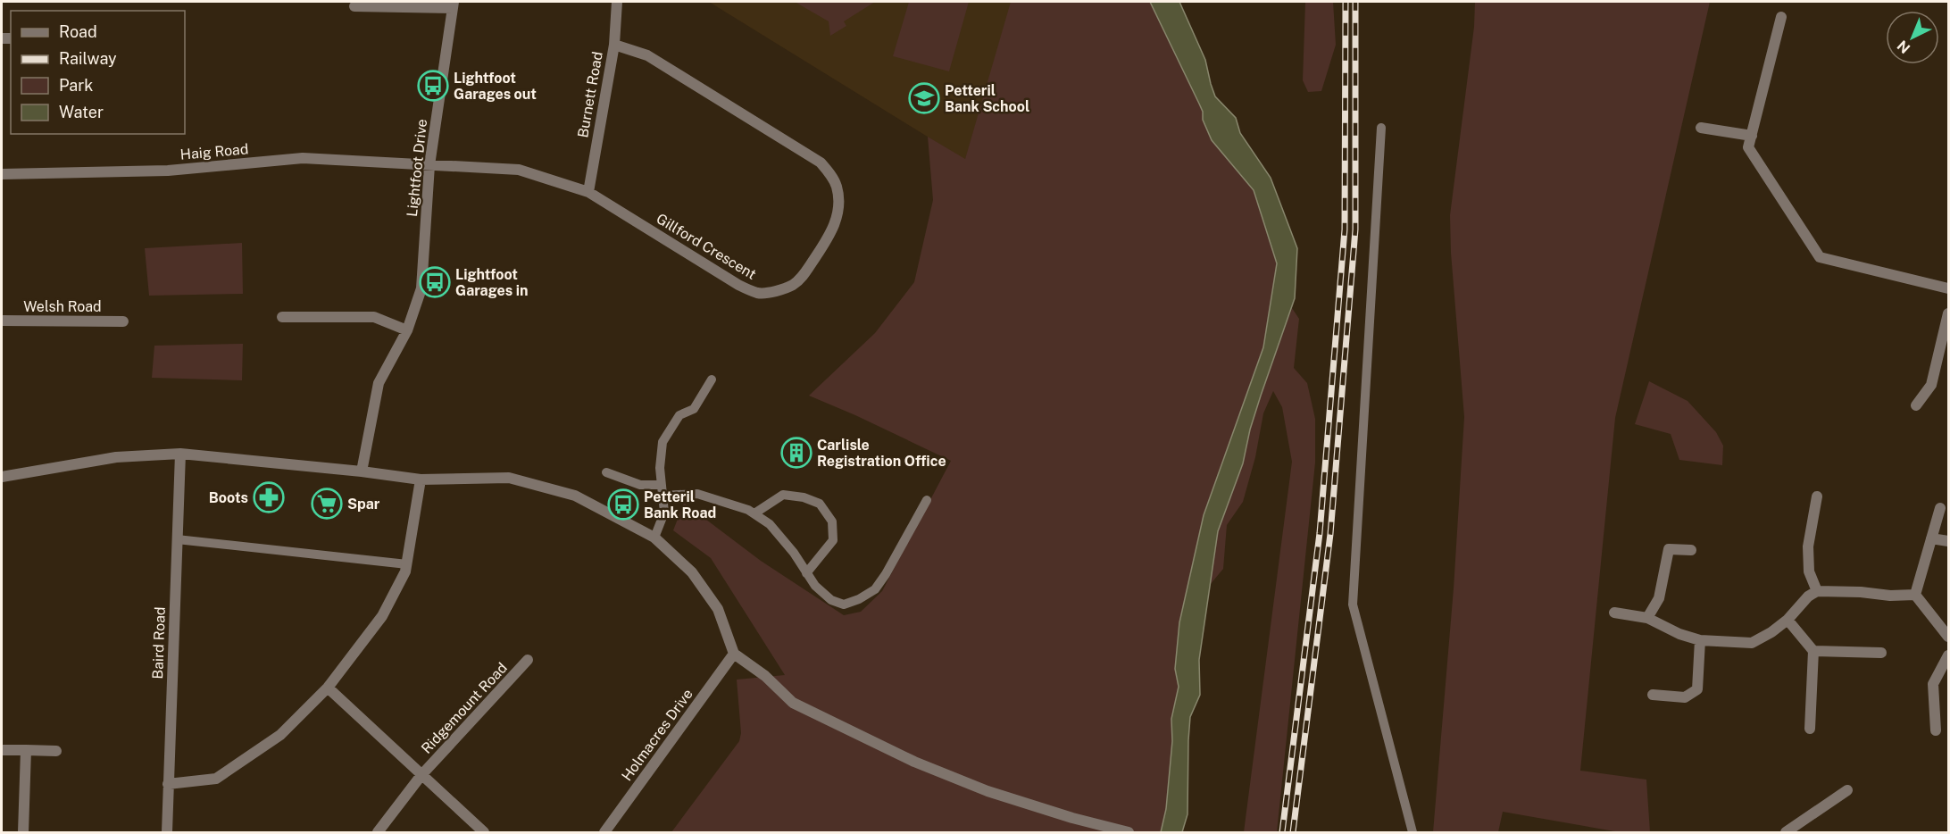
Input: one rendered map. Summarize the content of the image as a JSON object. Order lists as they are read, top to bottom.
{
  "streets": {
    "street": [
      "Burnett Road",
      "Haig Road",
      "Lightfoot Drive",
      "Gillford Crescent",
      "Welsh Road",
      "Baird Road",
      "Ridgemount Road",
      "Holmacres Drive"
    ]
  },
  "crossings": [
    ["Burnett Road", "Gillford Crescent"],
    ["Haig Road", "Lightfoot Drive"],
    ["Haig Road", "Gillford Crescent"],
    ["Lightfoot Drive", "Gillford Crescent"]
  ],
  "places": {
    "bus stop": ["Lightfoot Garages out", "Lightfoot Garages in", "Petteril Bank Road"],
    "school or university": ["Petteril Bank School"],
    "building": ["Carlisle Registration Office"],
    "pharmacy": ["Boots"],
    "supermarket": ["Spar"]
  },
  "legend": [
    "Road",
    "Railway",
    "Park",
    "Water"
  ],
  "north": "bottom left"
}
